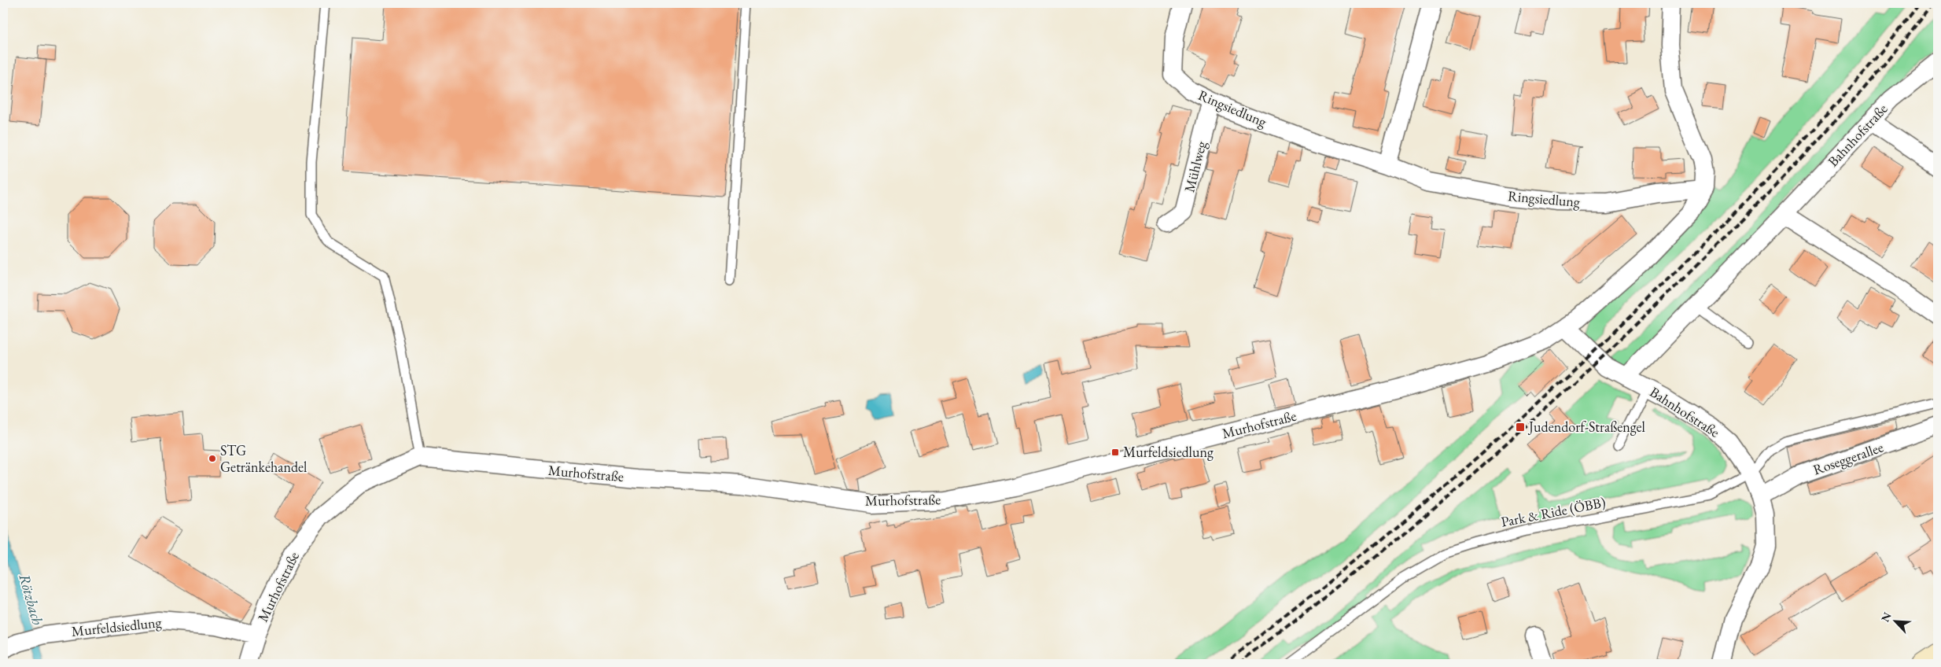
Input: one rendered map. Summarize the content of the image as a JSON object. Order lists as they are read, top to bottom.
{
  "streets": {
    "street": [
      "Ringsiedlung",
      "Bahnhofstraße",
      "Mühlweg",
      "Murhofstraße",
      "Roseggerallee",
      "Murfeldsiedlung"
    ],
    "lane": ["Park & Ride (ÖBB)"]
  },
  "crossings": [
    ["Ringsiedlung", "Mühlweg"],
    ["Bahnhofstraße", "Roseggerallee"],
    ["Bahnhofstraße", "Park & Ride (ÖBB)"],
    ["Murhofstraße", "Murfeldsiedlung"]
  ],
  "water": ["Rötzbach"],
  "places": {
    "transit": ["Judendorf-Straßengel", "Murfeldsiedlung"],
    "other": ["STG Getränkehandel"]
  },
  "north": "top left"
}
